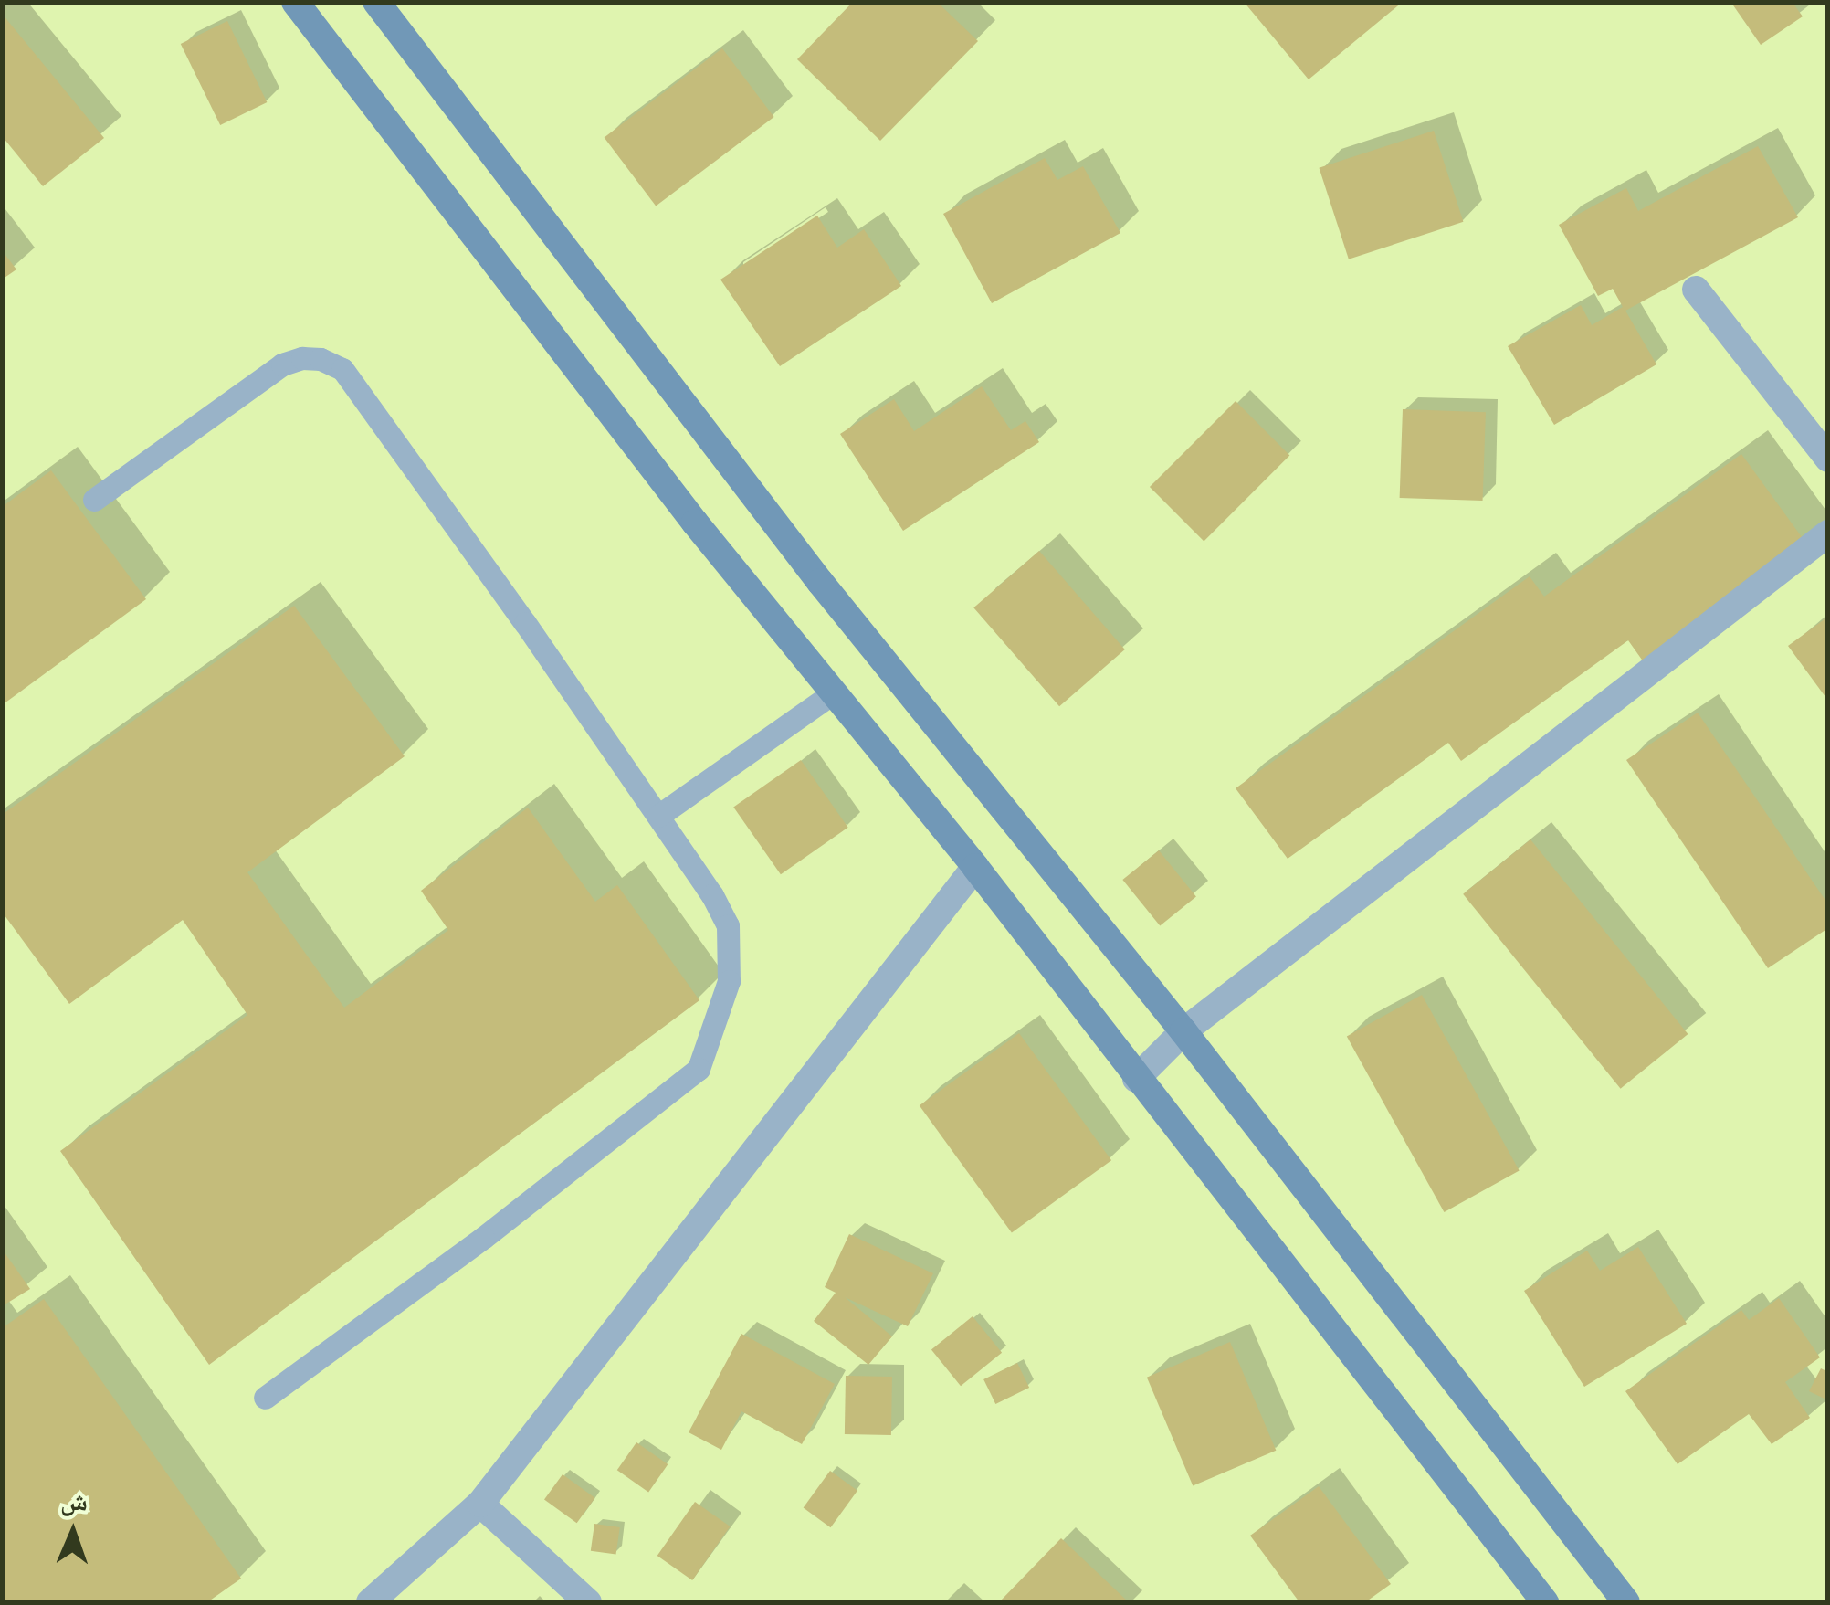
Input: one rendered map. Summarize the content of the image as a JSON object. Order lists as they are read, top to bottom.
{
  "north": "top"
}
